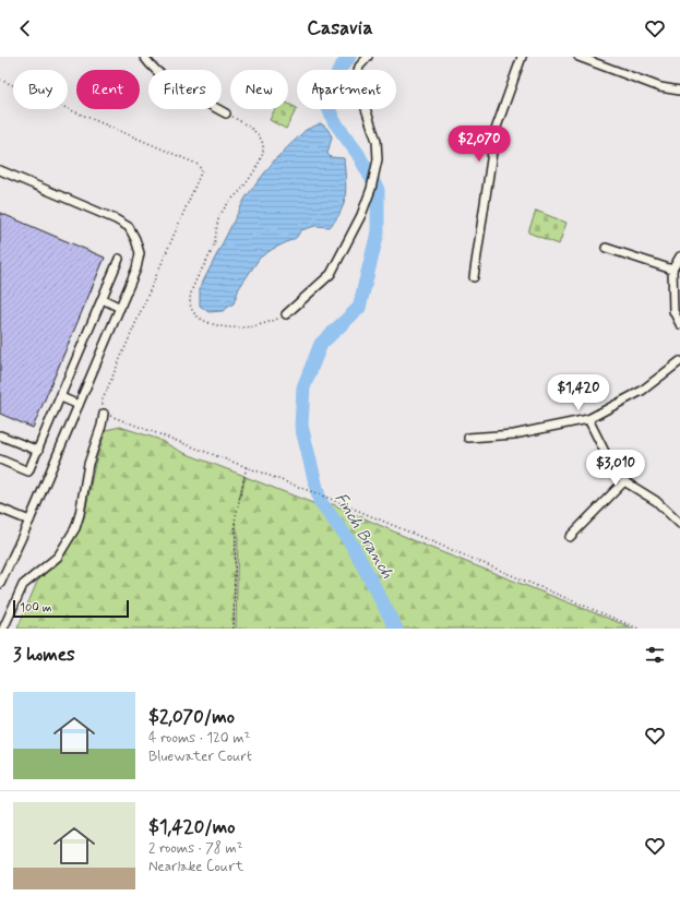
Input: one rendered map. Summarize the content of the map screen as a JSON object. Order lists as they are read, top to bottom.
{
  "water": ["Finch Branch"],
  "scale_bar": "100 m",
  "page": {
    "header": "Casavia",
    "chip": [
      "Buy",
      "Rent",
      "Filters",
      "New",
      "Apartment"
    ],
    "price": ["$2,070", "$1,420", "$3,010"],
    "scale": "100 m",
    "heading": "3 homes",
    "list": [
      {
        "name": "$2,070/mo",
        "note": "4 rooms · 120 m² · Bluewater Court"
      },
      {
        "name": "$1,420/mo",
        "note": "2 rooms · 78 m² · Nearlake Court"
      }
    ]
  }
}
